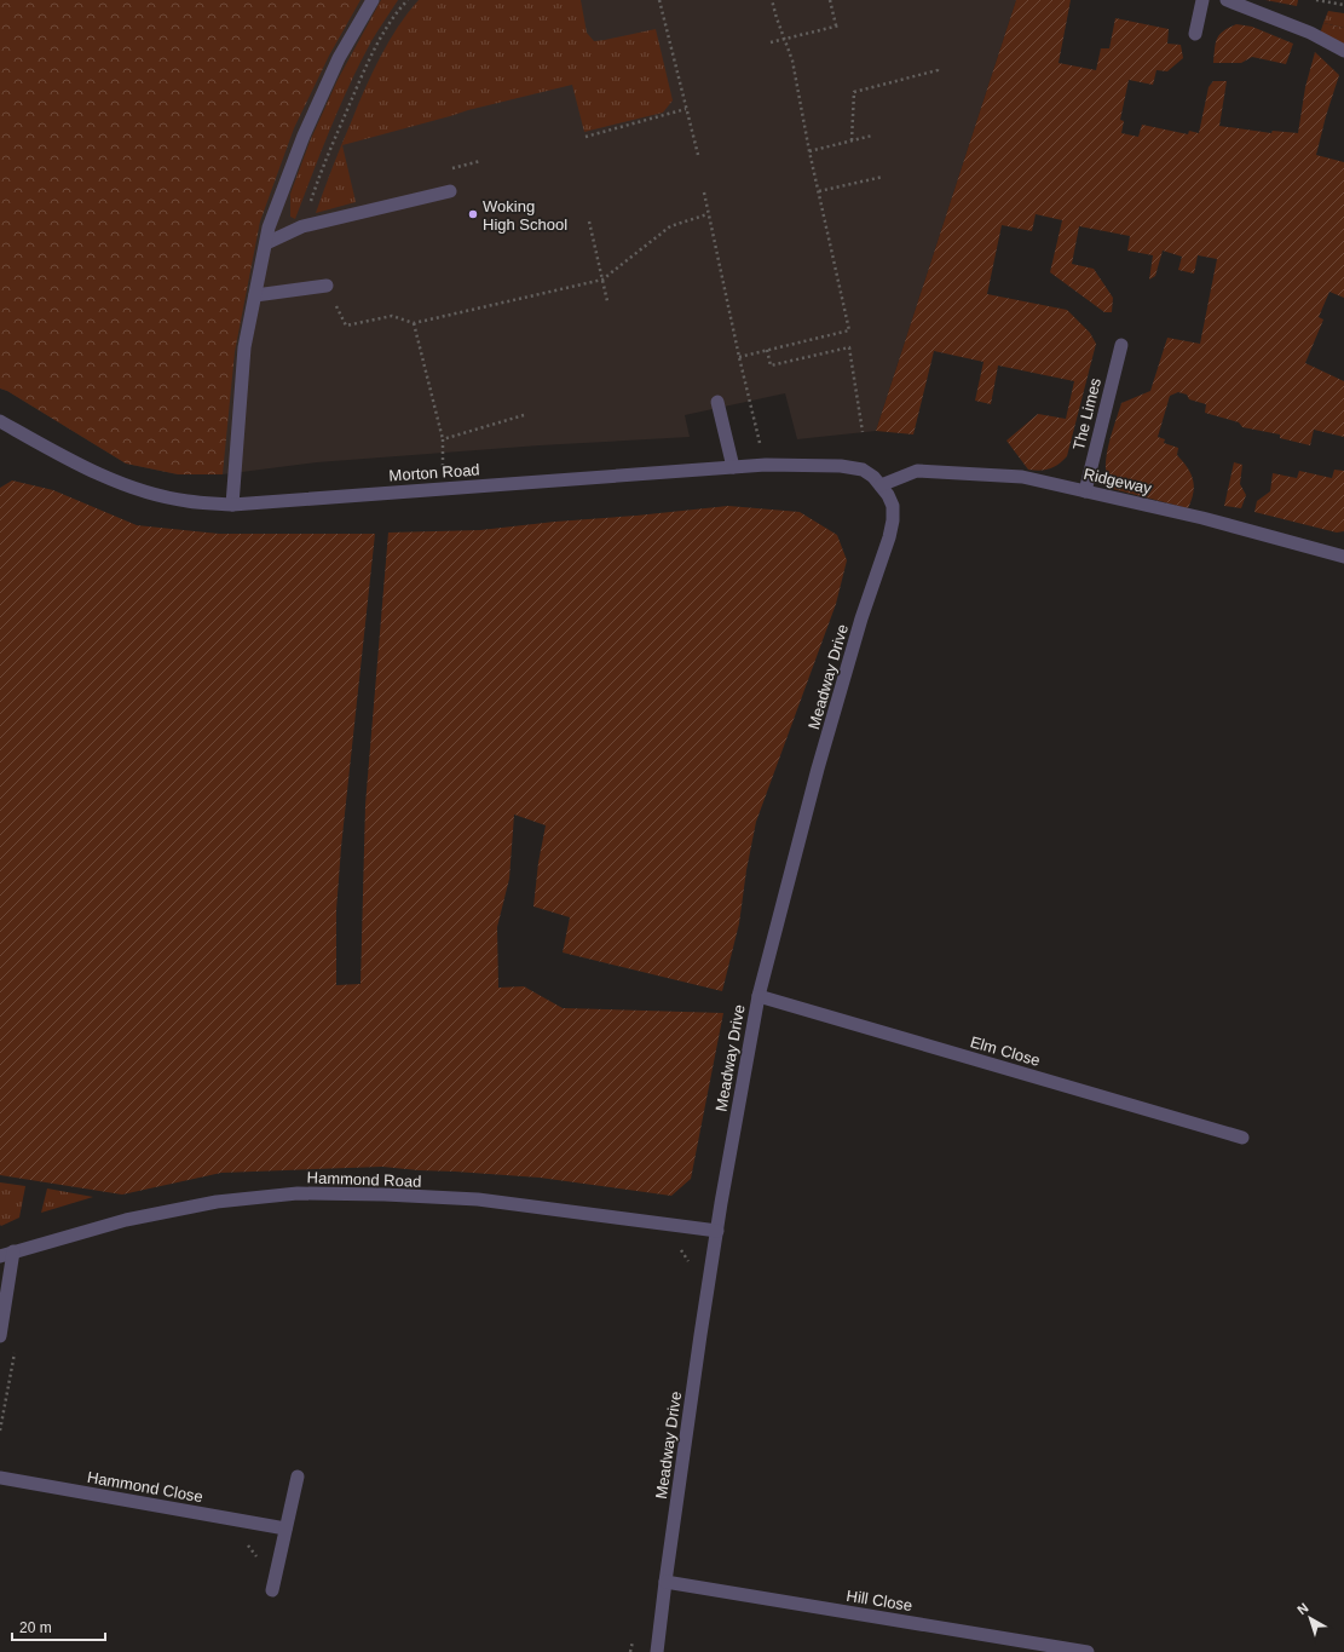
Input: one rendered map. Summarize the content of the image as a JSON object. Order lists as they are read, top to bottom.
{
  "streets": {
    "street": [
      "The Limes",
      "Morton Road",
      "Ridgeway",
      "Meadway Drive",
      "Elm Close",
      "Hammond Road",
      "Hammond Close",
      "Hill Close"
    ]
  },
  "crossings": [
    ["The Limes", "Ridgeway"],
    ["Morton Road", "Ridgeway"],
    ["Morton Road", "Meadway Drive"],
    ["Ridgeway", "Meadway Drive"],
    ["Meadway Drive", "Elm Close"],
    ["Meadway Drive", "Hammond Road"],
    ["Meadway Drive", "Hill Close"]
  ],
  "places": ["Woking High School"],
  "scale_bar": "20 m",
  "north": "top left"
}
